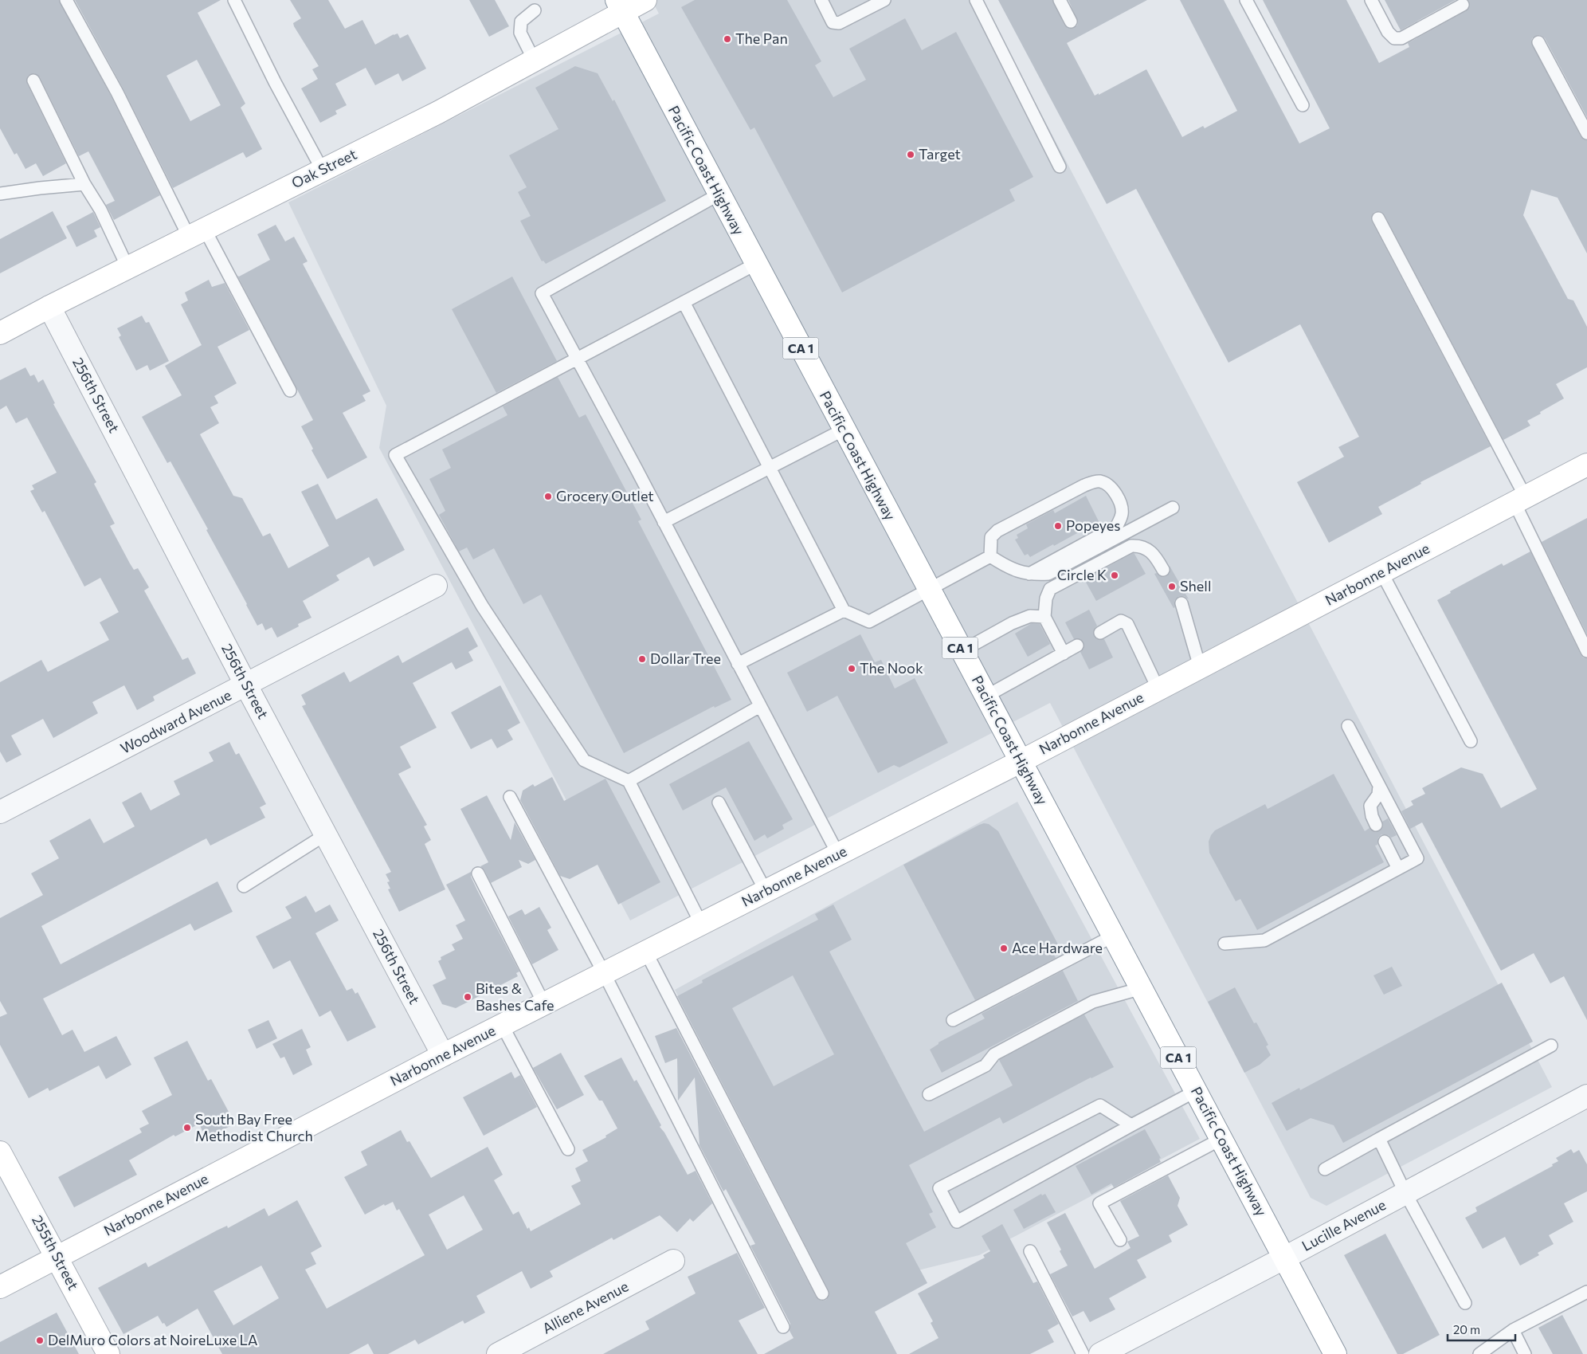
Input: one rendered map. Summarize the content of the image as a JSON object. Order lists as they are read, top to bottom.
{
  "streets": {
    "main road": [
      "Oak Street",
      "Pacific Coast Highway",
      "CA 1",
      "Narbonne Avenue",
      "255th Street"
    ],
    "street": [
      "256th Street",
      "Woodward Avenue",
      "Lucille Avenue",
      "Alliene Avenue"
    ]
  },
  "crossings": [
    ["Oak Street", "Pacific Coast Highway"],
    ["Oak Street", "256th Street"],
    ["Pacific Coast Highway", "Narbonne Avenue"],
    ["Pacific Coast Highway", "Lucille Avenue"],
    ["256th Street", "Narbonne Avenue"],
    ["256th Street", "Woodward Avenue"],
    ["Narbonne Avenue", "255th Street"]
  ],
  "places": [
    "The Pan",
    "Target",
    "Grocery Outlet",
    "Popeyes",
    "Circle K",
    "Shell",
    "Dollar Tree",
    "The Nook",
    "Ace Hardware",
    "Bites & Bashes Cafe",
    "South Bay Free Methodist Church",
    "DelMuro Colors at NoireLuxe LA"
  ],
  "scale_bar": "20 m"
}
